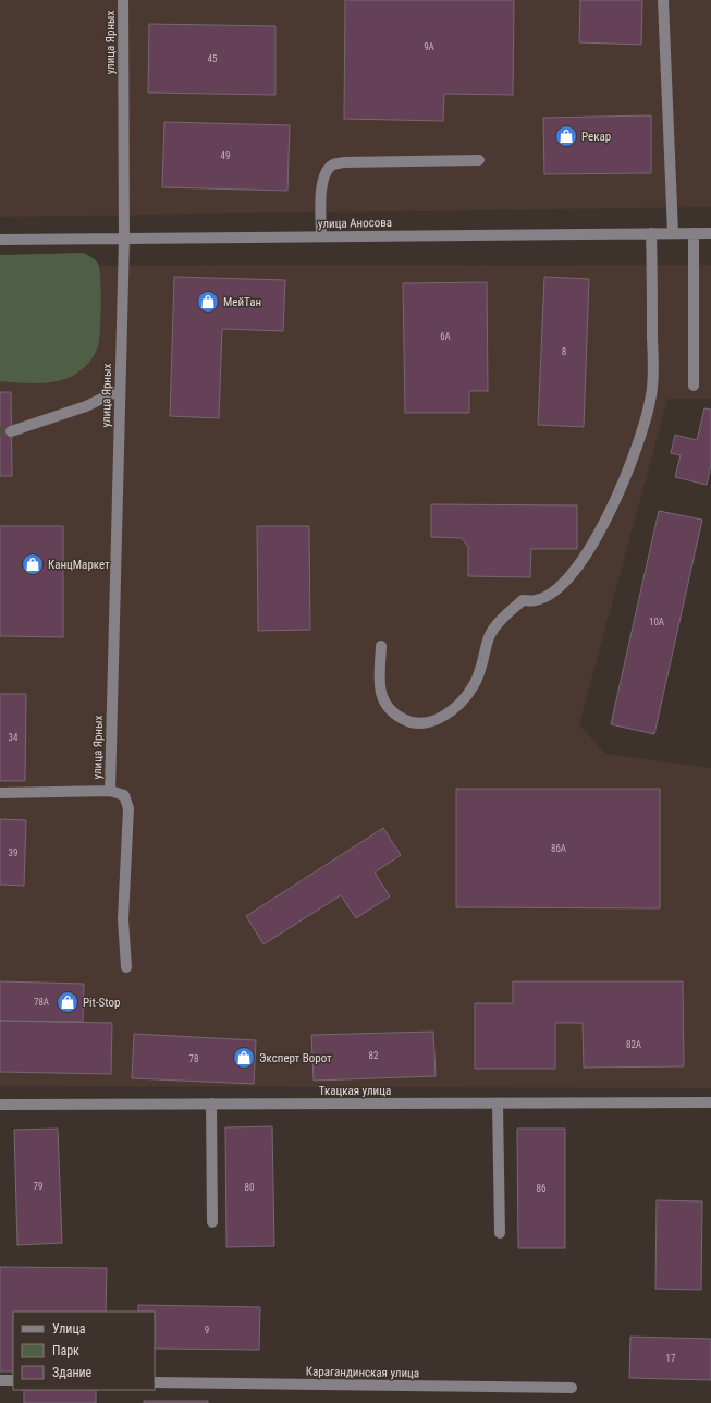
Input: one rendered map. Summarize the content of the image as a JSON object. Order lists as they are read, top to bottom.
{
  "streets": {
    "street": [
      "улица Ярных",
      "улица Аносова",
      "Ткацкая улица",
      "Карагандинская улица"
    ]
  },
  "crossings": [
    ["улица Ярных", "улица Аносова"]
  ],
  "places": {
    "shop": [
      "Рекар",
      "МейТан",
      "КанцМаркет",
      "Pit-Stop",
      "Эксперт Ворот"
    ]
  },
  "house_numbers": [
    "9А",
    "45",
    "49",
    "6А",
    "8",
    "10А",
    "34",
    "86А",
    "39",
    "78А",
    "82А",
    "82",
    "78",
    "79",
    "80",
    "86",
    "9",
    "17"
  ],
  "legend": ["Улица", "Парк", "Здание"]
}
